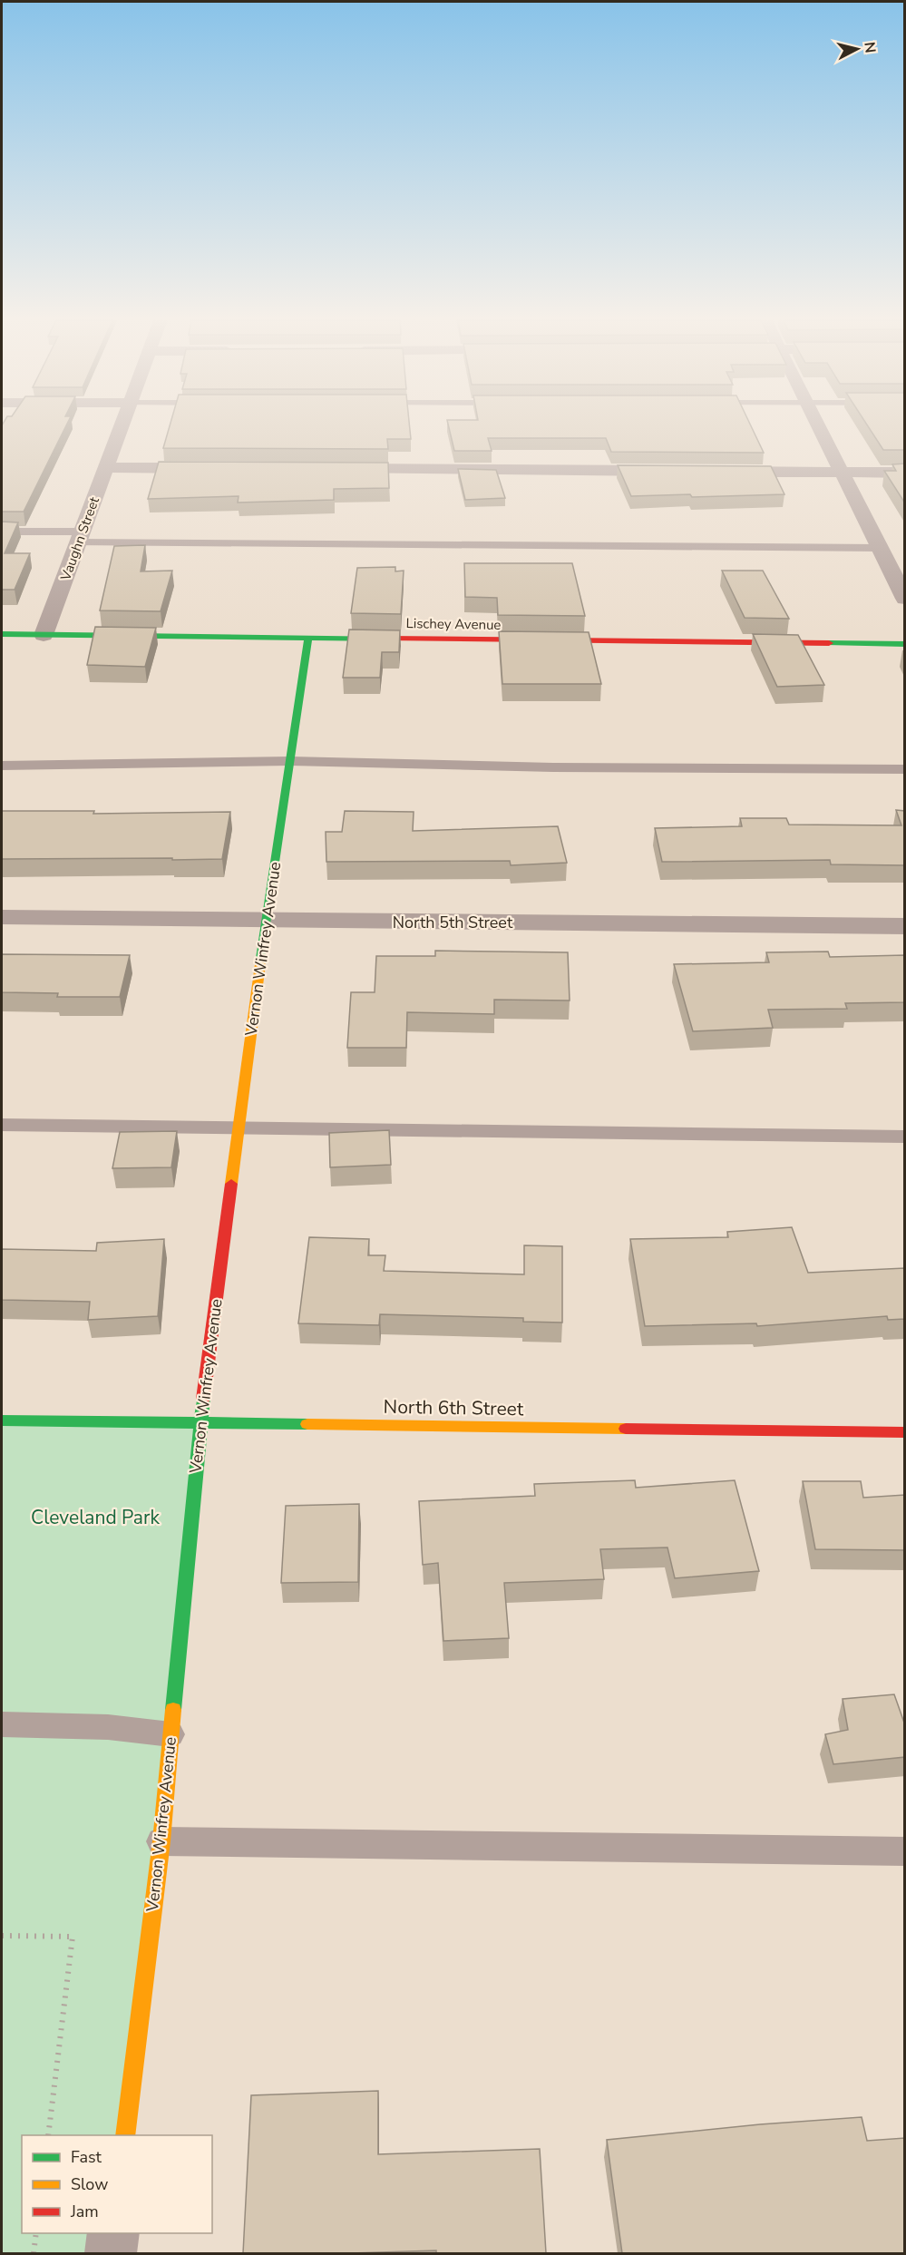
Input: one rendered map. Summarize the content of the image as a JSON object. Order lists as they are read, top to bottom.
{
  "streets": {
    "street": [
      "Vaughn Street",
      "Lischey Avenue",
      "North 5th Street",
      "Vernon Winfrey Avenue",
      "North 6th Street"
    ]
  },
  "crossings": [
    ["Vaughn Street", "Lischey Avenue"],
    ["Lischey Avenue", "Vernon Winfrey Avenue"],
    ["North 5th Street", "Vernon Winfrey Avenue"],
    ["Vernon Winfrey Avenue", "North 6th Street"]
  ],
  "parks": ["Cleveland Park"],
  "legend": ["Fast", "Slow", "Jam"],
  "north": "right"
}
